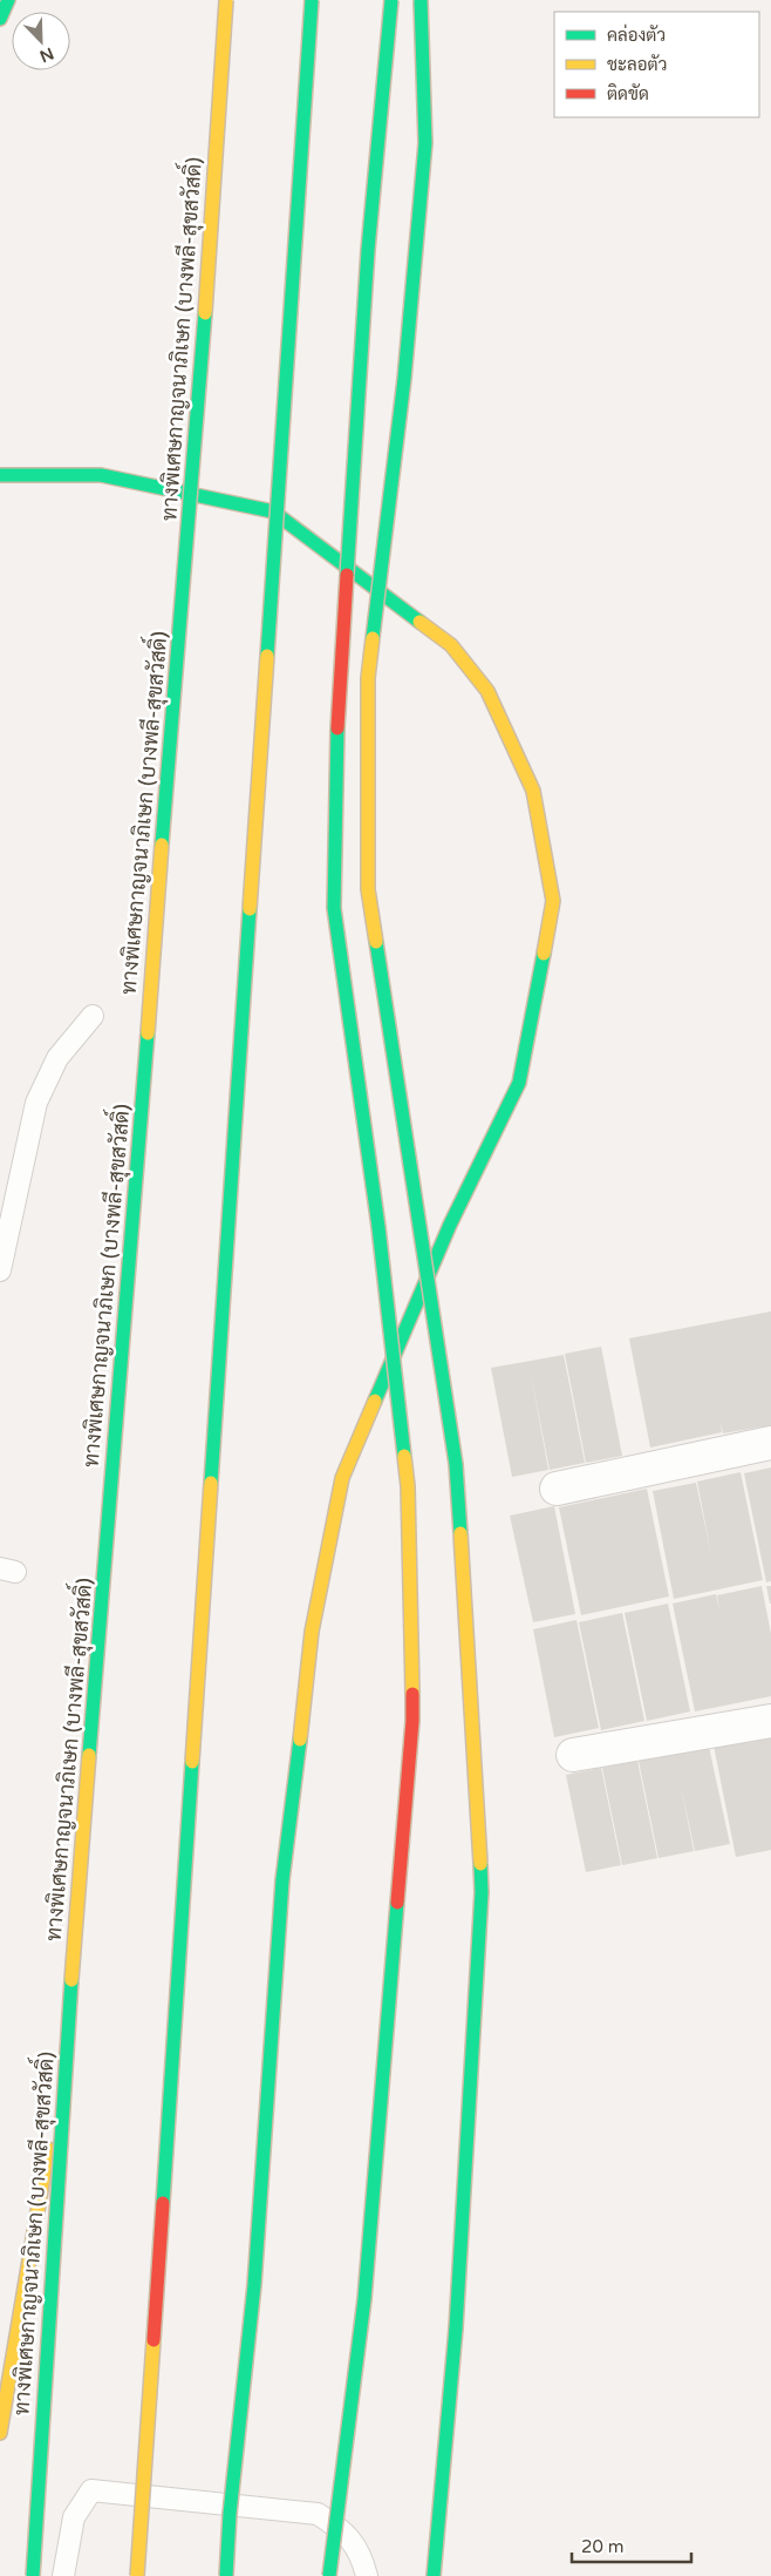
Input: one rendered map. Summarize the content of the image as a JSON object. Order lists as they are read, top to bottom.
{
  "streets": {
    "highway": ["ทางพิเศษกาญจนาภิเษก (บางพลี-สุขสวัสดิ์)"]
  },
  "legend": ["คล่องตัว", "ชะลอตัว", "ติดขัด"],
  "scale_bar": "20 m",
  "north": "bottom right"
}
